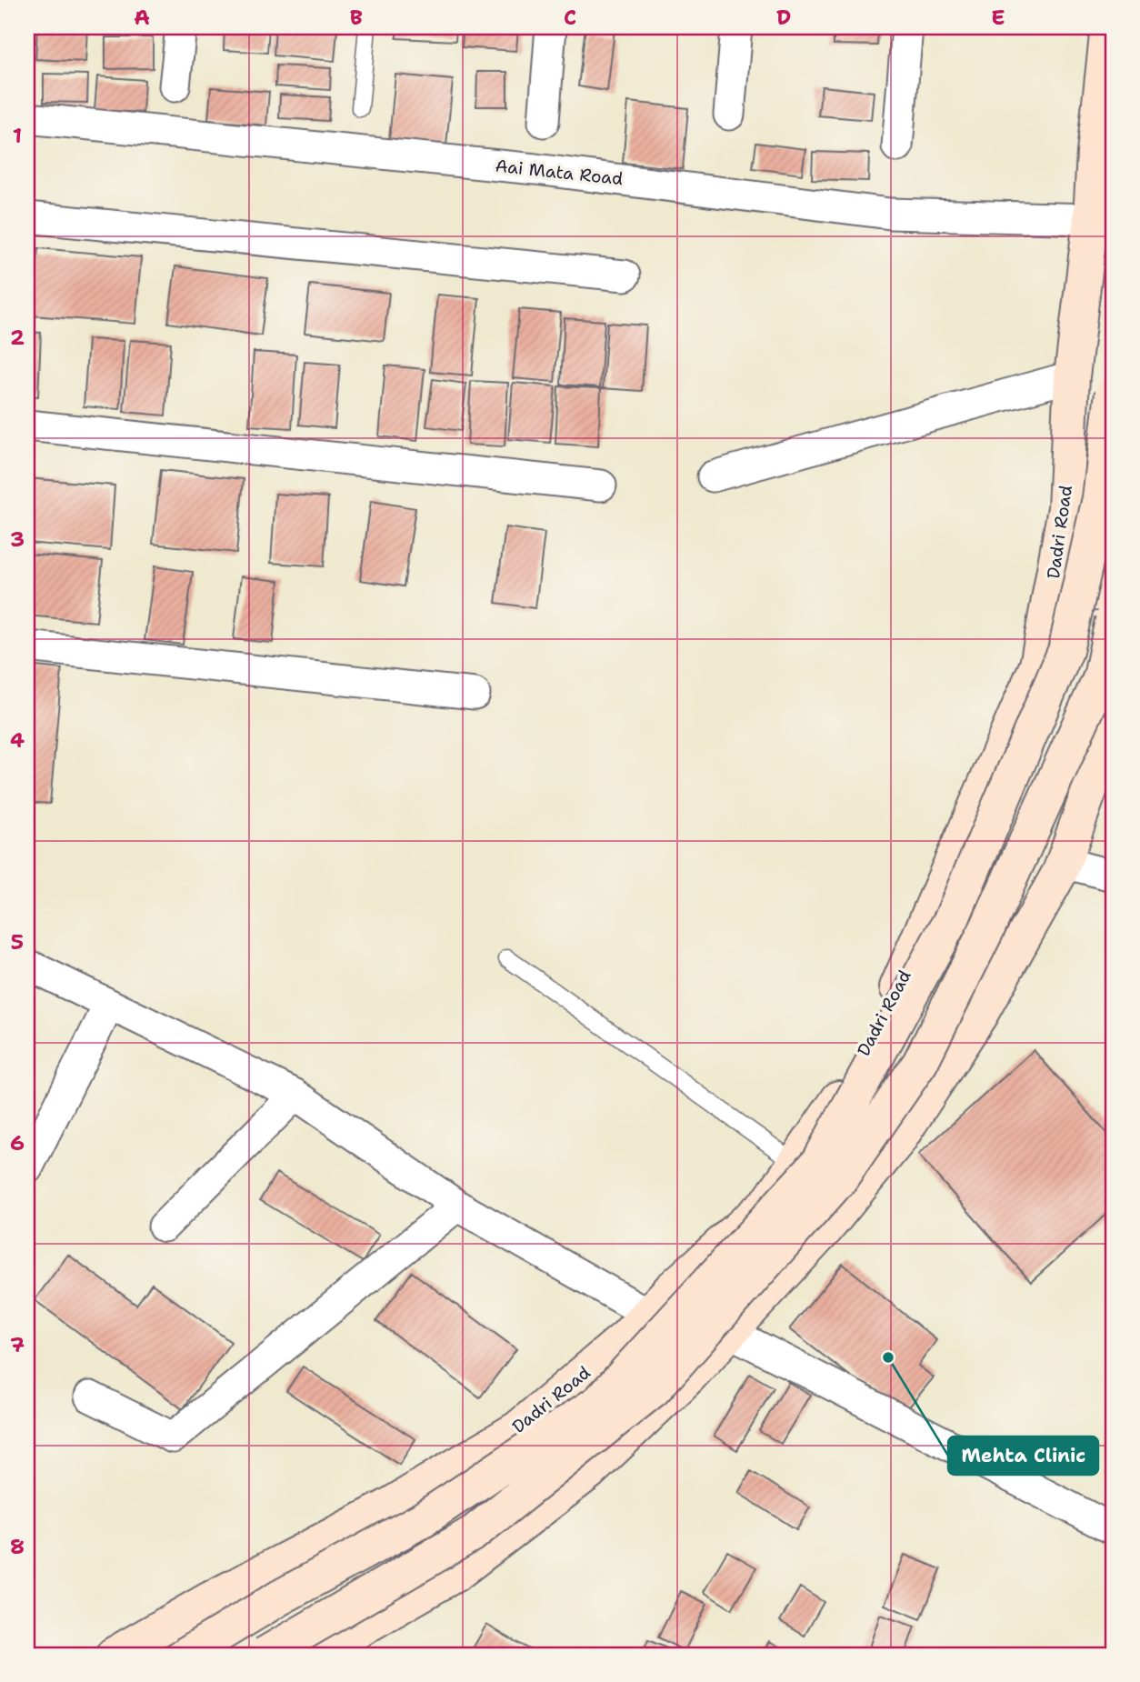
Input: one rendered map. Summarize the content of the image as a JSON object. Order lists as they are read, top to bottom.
{
  "streets": {
    "street": ["Aai Mata Road", "Dadri Road"]
  },
  "crossings": [
    ["Aai Mata Road", "Dadri Road"]
  ],
  "places": ["Mehta Clinic"],
  "grid": {
    "columns": [
      "A",
      "B",
      "C",
      "D",
      "E"
    ],
    "rows": [
      "1",
      "2",
      "3",
      "4",
      "5",
      "6",
      "7",
      "8"
    ]
  }
}
